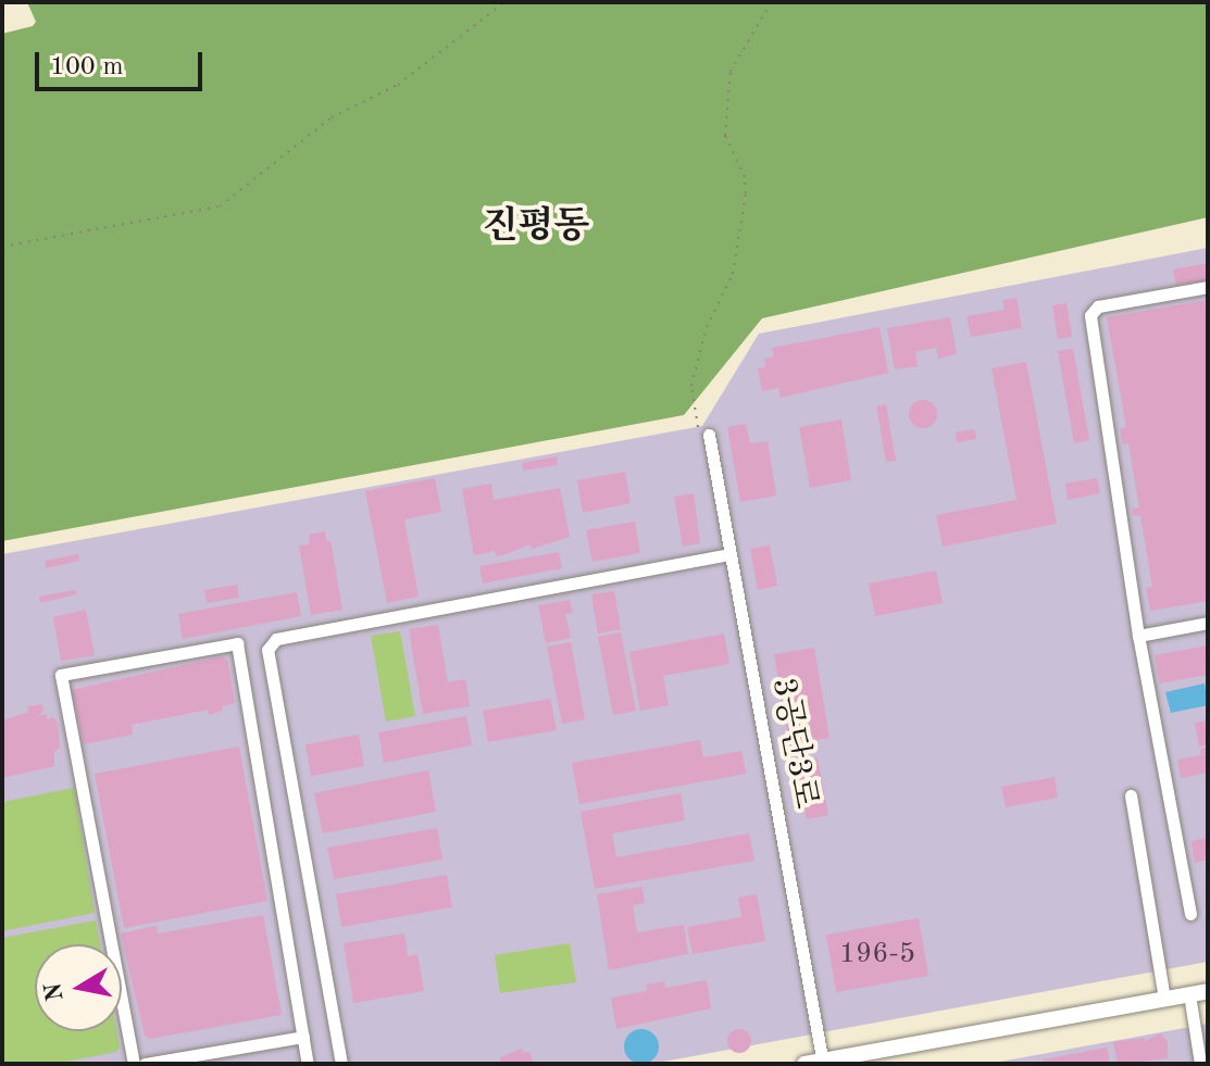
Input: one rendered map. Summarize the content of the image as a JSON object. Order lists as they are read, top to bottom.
{
  "streets": {
    "street": ["3공단3로"]
  },
  "districts": ["진평동"],
  "house_numbers": ["196-5"],
  "scale_bar": "100 m",
  "north": "left"
}
